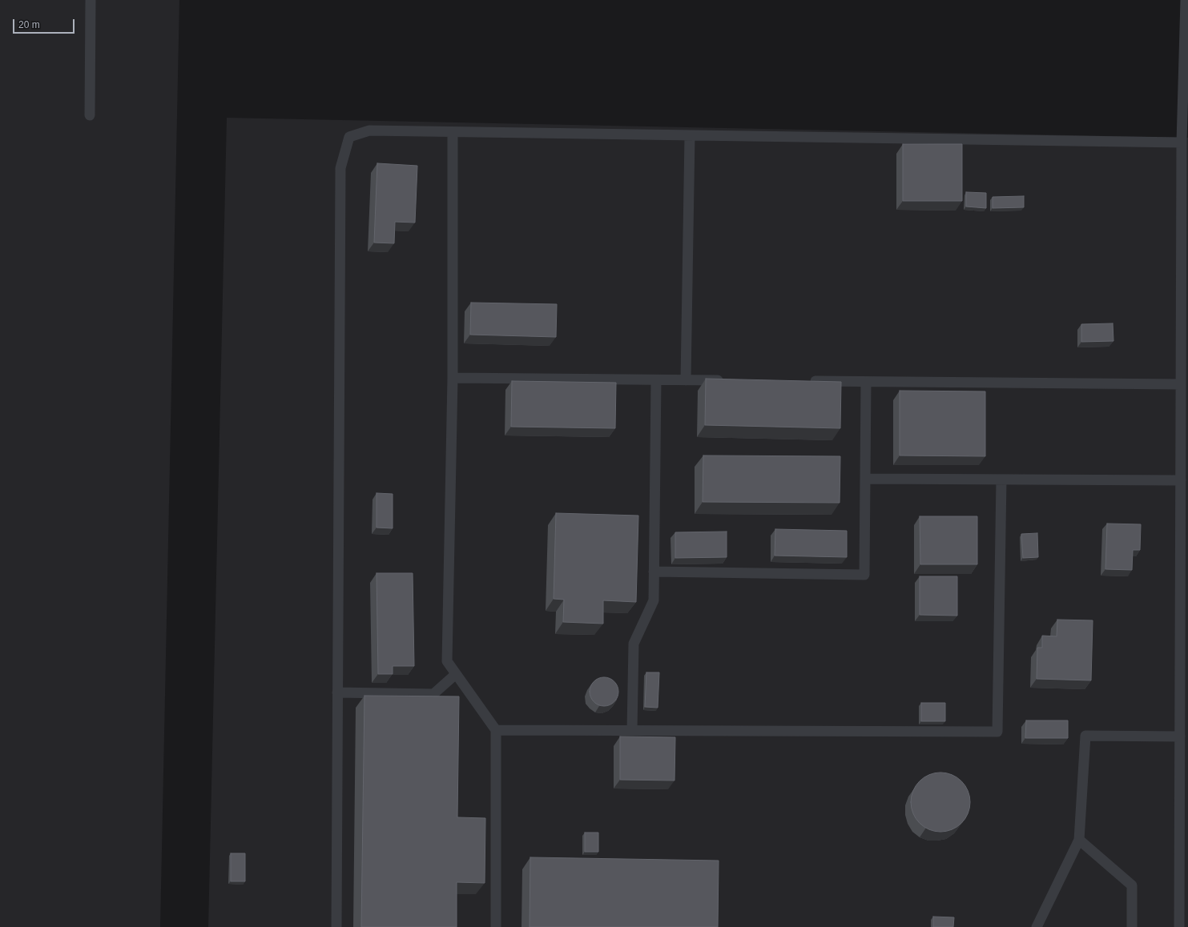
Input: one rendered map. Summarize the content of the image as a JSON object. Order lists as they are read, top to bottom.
{
  "scale_bar": "20 m"
}
